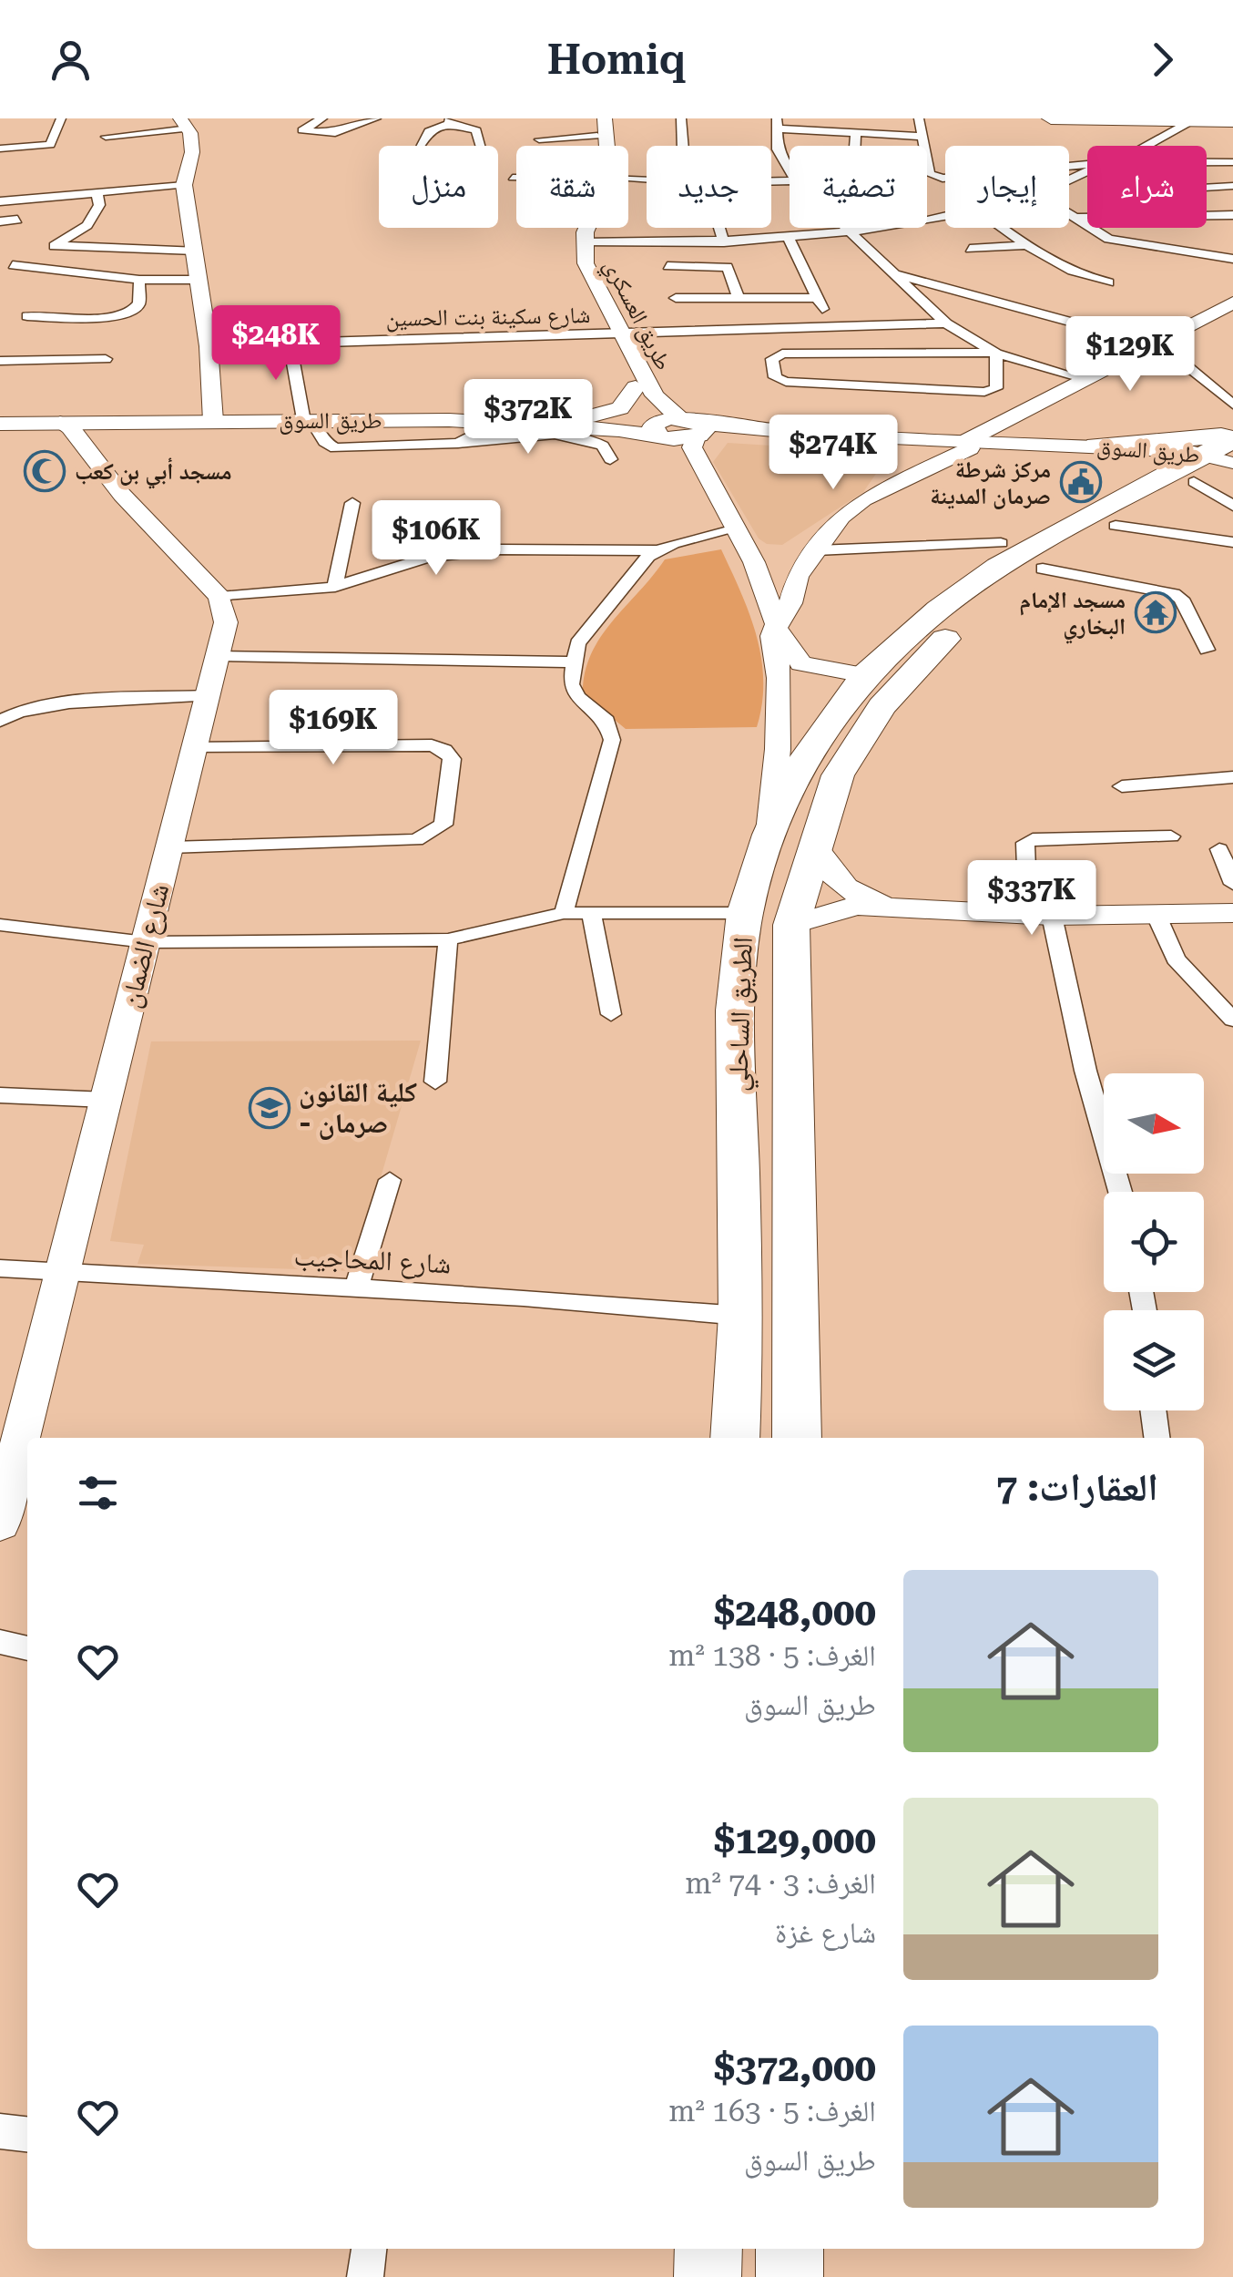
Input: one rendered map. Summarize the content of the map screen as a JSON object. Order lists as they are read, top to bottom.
{
  "streets": {
    "highway": ["الطريق الساحلي"],
    "main road": ["طريق السوق"],
    "street": [
      "طريق العسكري",
      "شارع سكينة بنت الحسين",
      "شارع الضمان",
      "شارع المحاجيب"
    ]
  },
  "crossings": [
    ["طريق العسكري", "شارع سكينة بنت الحسين"],
    ["طريق العسكري", "طريق السوق"],
    ["طريق السوق", "الطريق الساحلي"],
    ["شارع الضمان", "شارع المحاجيب"],
    ["الطريق الساحلي", "شارع المحاجيب"]
  ],
  "places": {
    "mosque": ["مسجد أبي بن كعب"],
    "public building": ["مركز شرطة صرمان المدينة"],
    "temple": ["مسجد الإمام البخاري"],
    "school or university": ["كلية القانون - صرمان"]
  },
  "north": "right",
  "page": {
    "header": "Homiq",
    "chip": [
      "شراء",
      "إيجار",
      "تصفية",
      "جديد",
      "شقة",
      "منزل"
    ],
    "price": [
      "$248K",
      "$129K",
      "$372K",
      "$274K",
      "$106K",
      "$169K",
      "$337K"
    ],
    "heading": "العقارات: 7",
    "list": [
      {
        "name": "$248,000",
        "note": "الغرف: 5 · 138 m² · طريق السوق"
      },
      {
        "name": "$129,000",
        "note": "الغرف: 3 · 74 m² · شارع غزة"
      },
      {
        "name": "$372,000",
        "note": "الغرف: 5 · 163 m² · طريق السوق"
      }
    ]
  }
}
